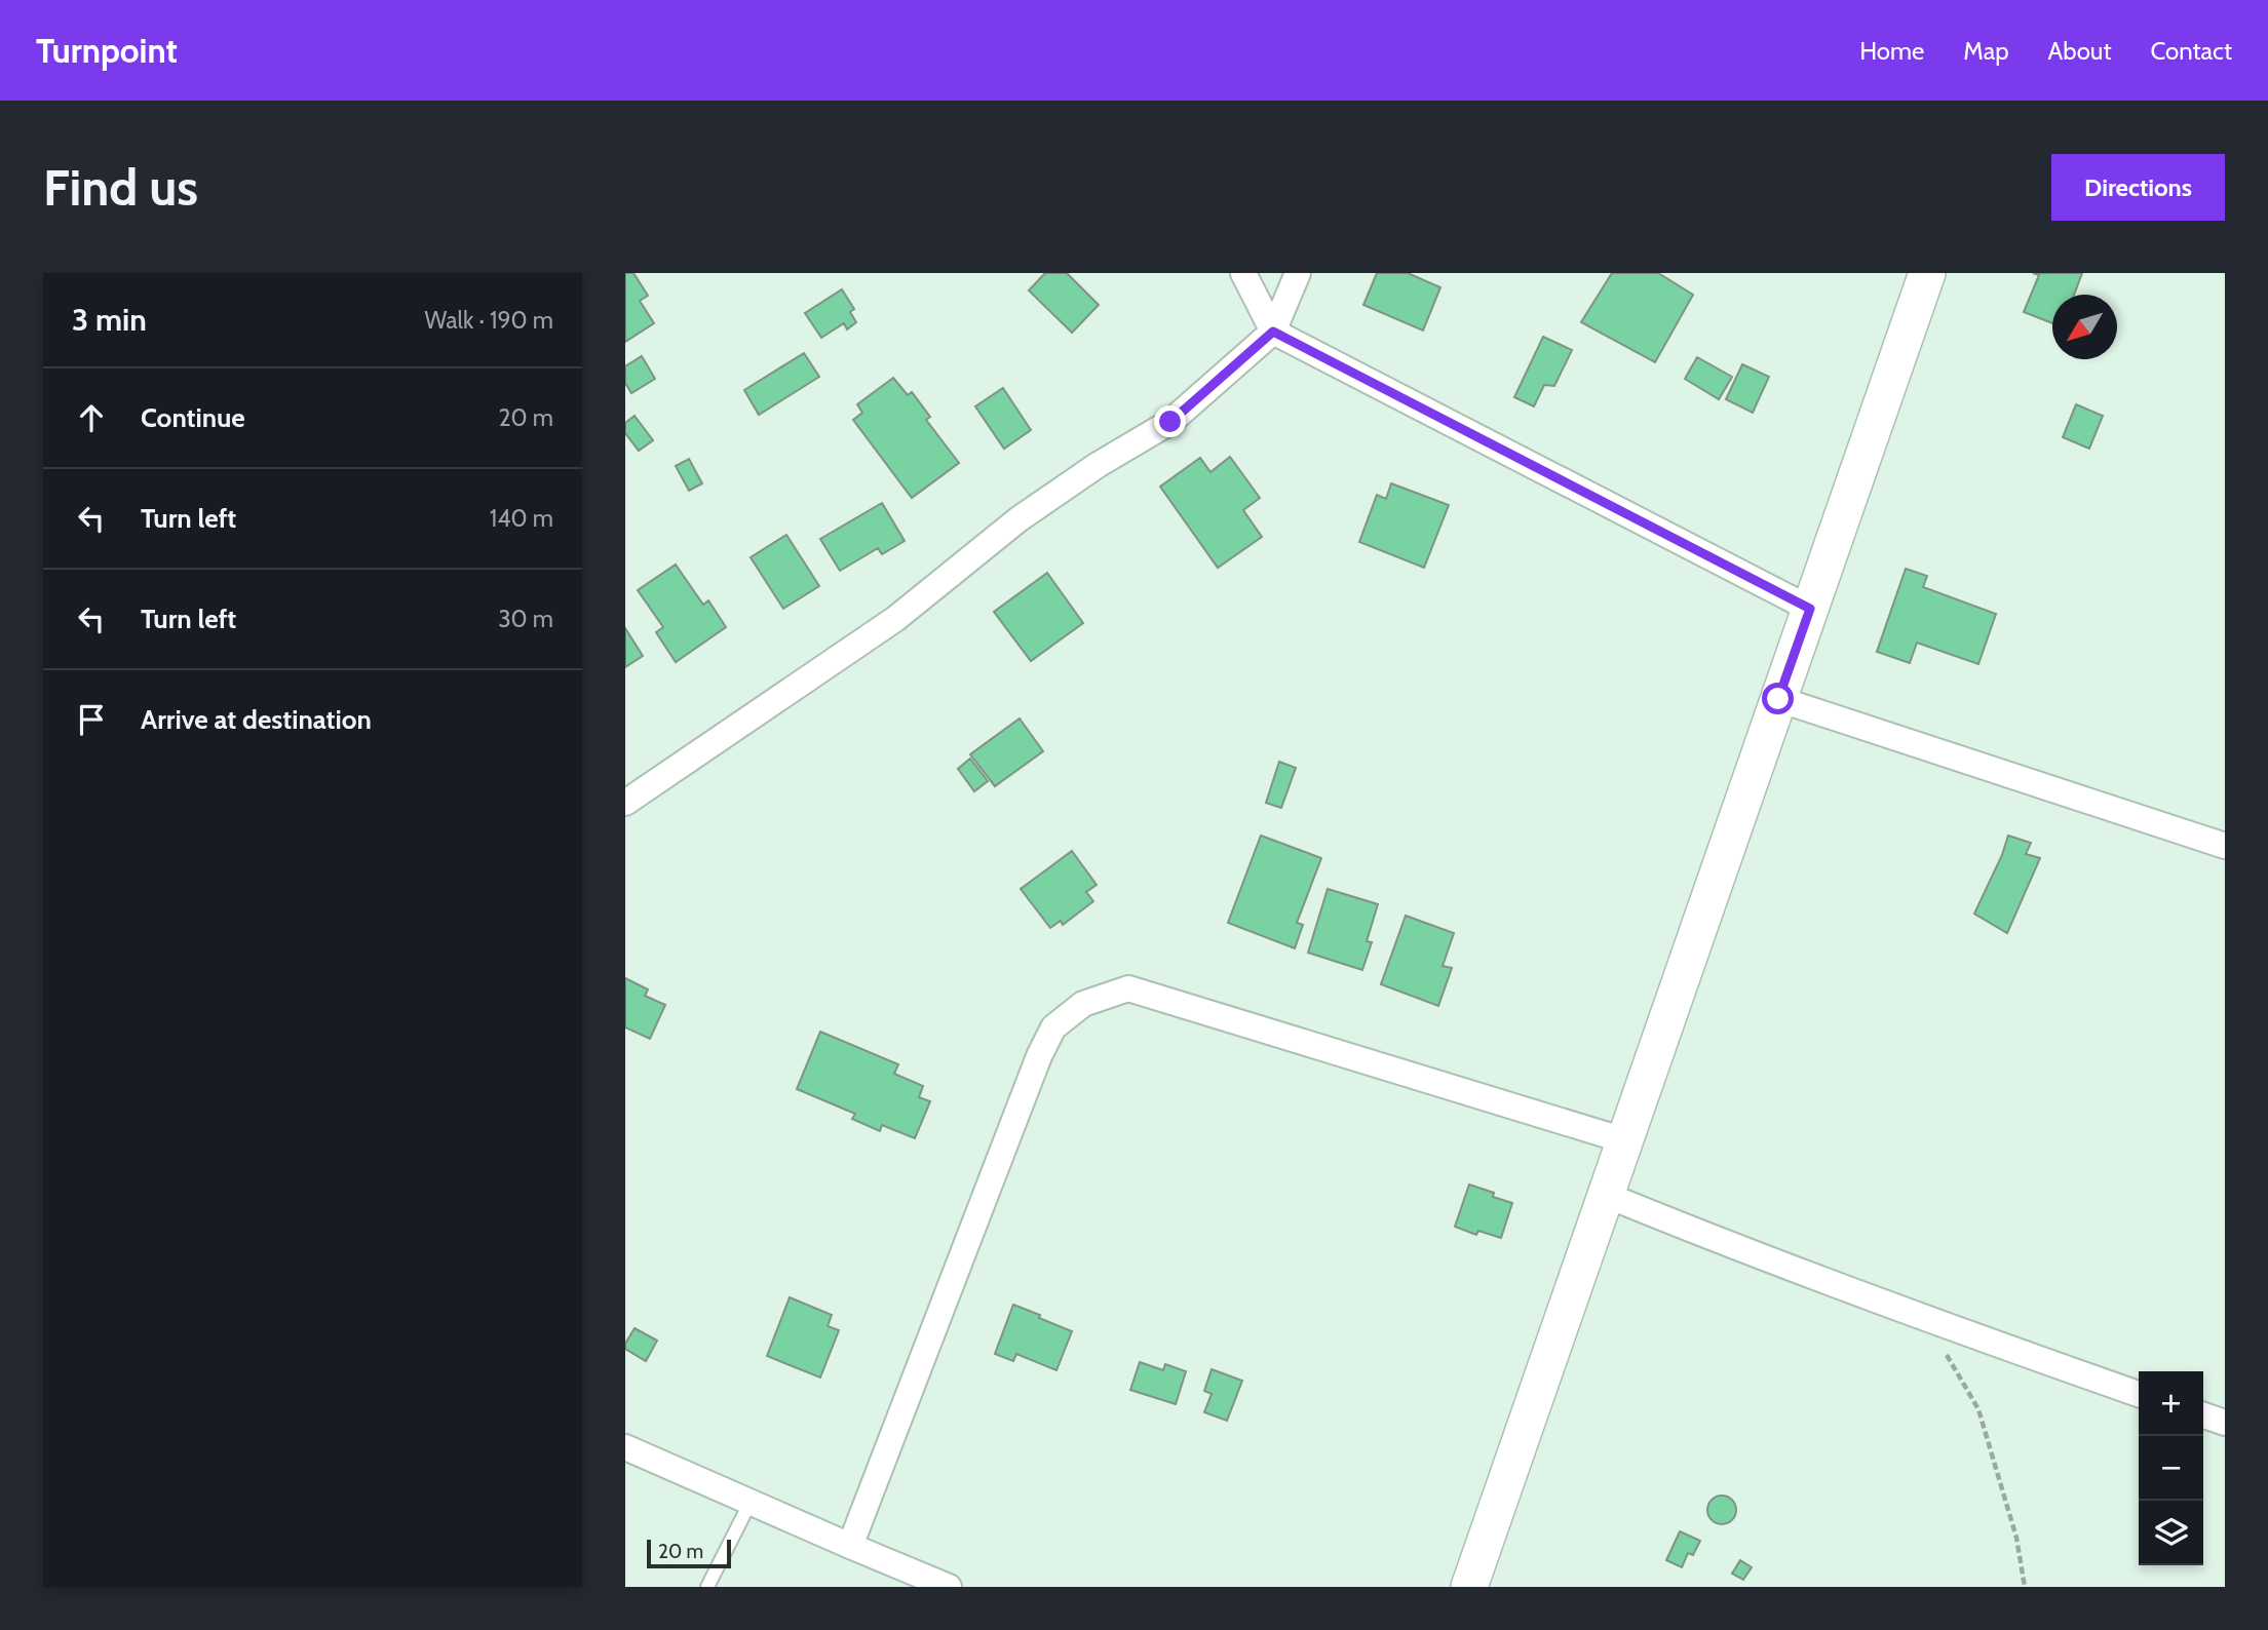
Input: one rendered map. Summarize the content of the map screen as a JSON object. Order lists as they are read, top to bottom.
{
  "scale_bar": "20 m",
  "north": "bottom left",
  "page": {
    "header": "Turnpoint",
    "nav": [
      "Home",
      "Map",
      "About",
      "Contact"
    ],
    "buttons": "Directions",
    "title": "Find us",
    "heading": ["3 min", "Walk · 190 m"],
    "list": [
      ["Continue", "20 m"],
      ["Turn left", "140 m"],
      ["Turn left", "30 m"],
      "Arrive at destination"
    ],
    "map_buttons": ["+", "−"],
    "scale": "20 m"
  }
}
